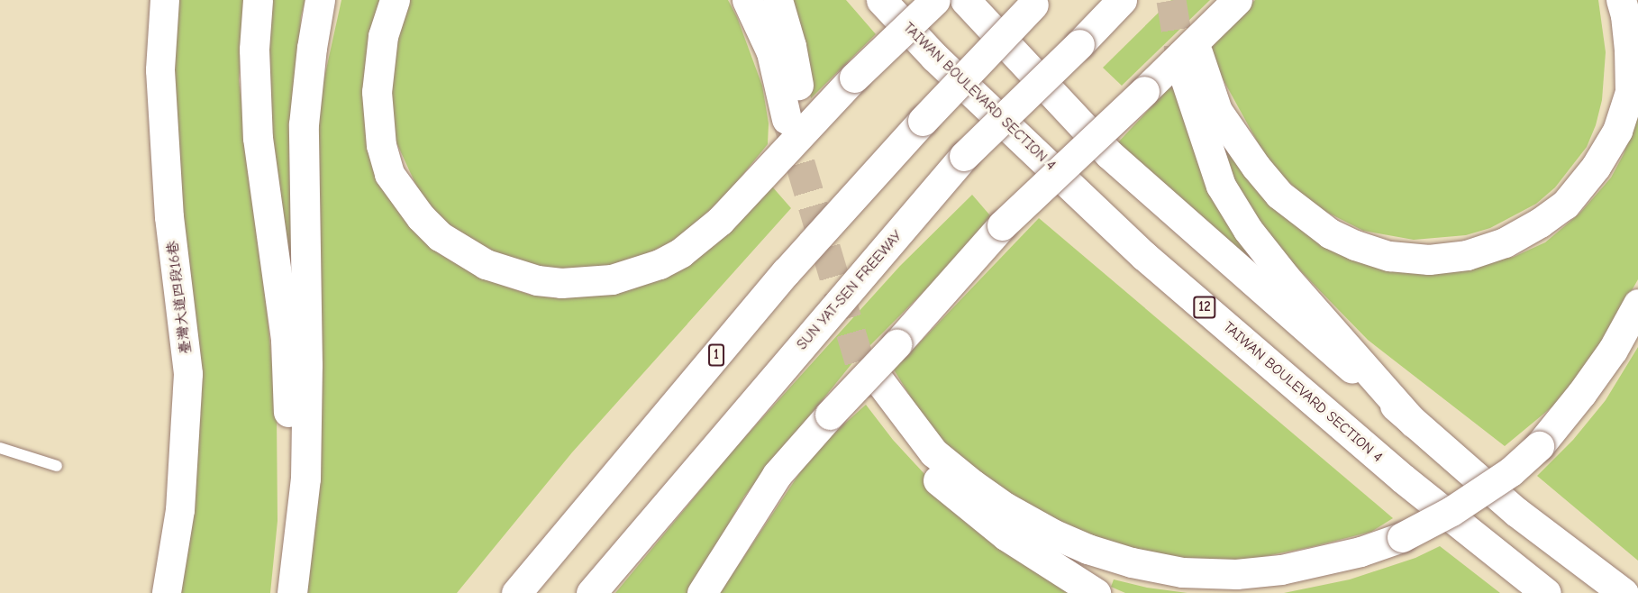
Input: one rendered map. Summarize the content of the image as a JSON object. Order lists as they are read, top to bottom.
{
  "streets": {
    "main road": [
      "TAIWAN BOULEVARD SECTION 4",
      "SUN YAT-SEN FREEWAY",
      "12",
      "1"
    ],
    "street": ["臺灣大道四段16巷"]
  }
}
